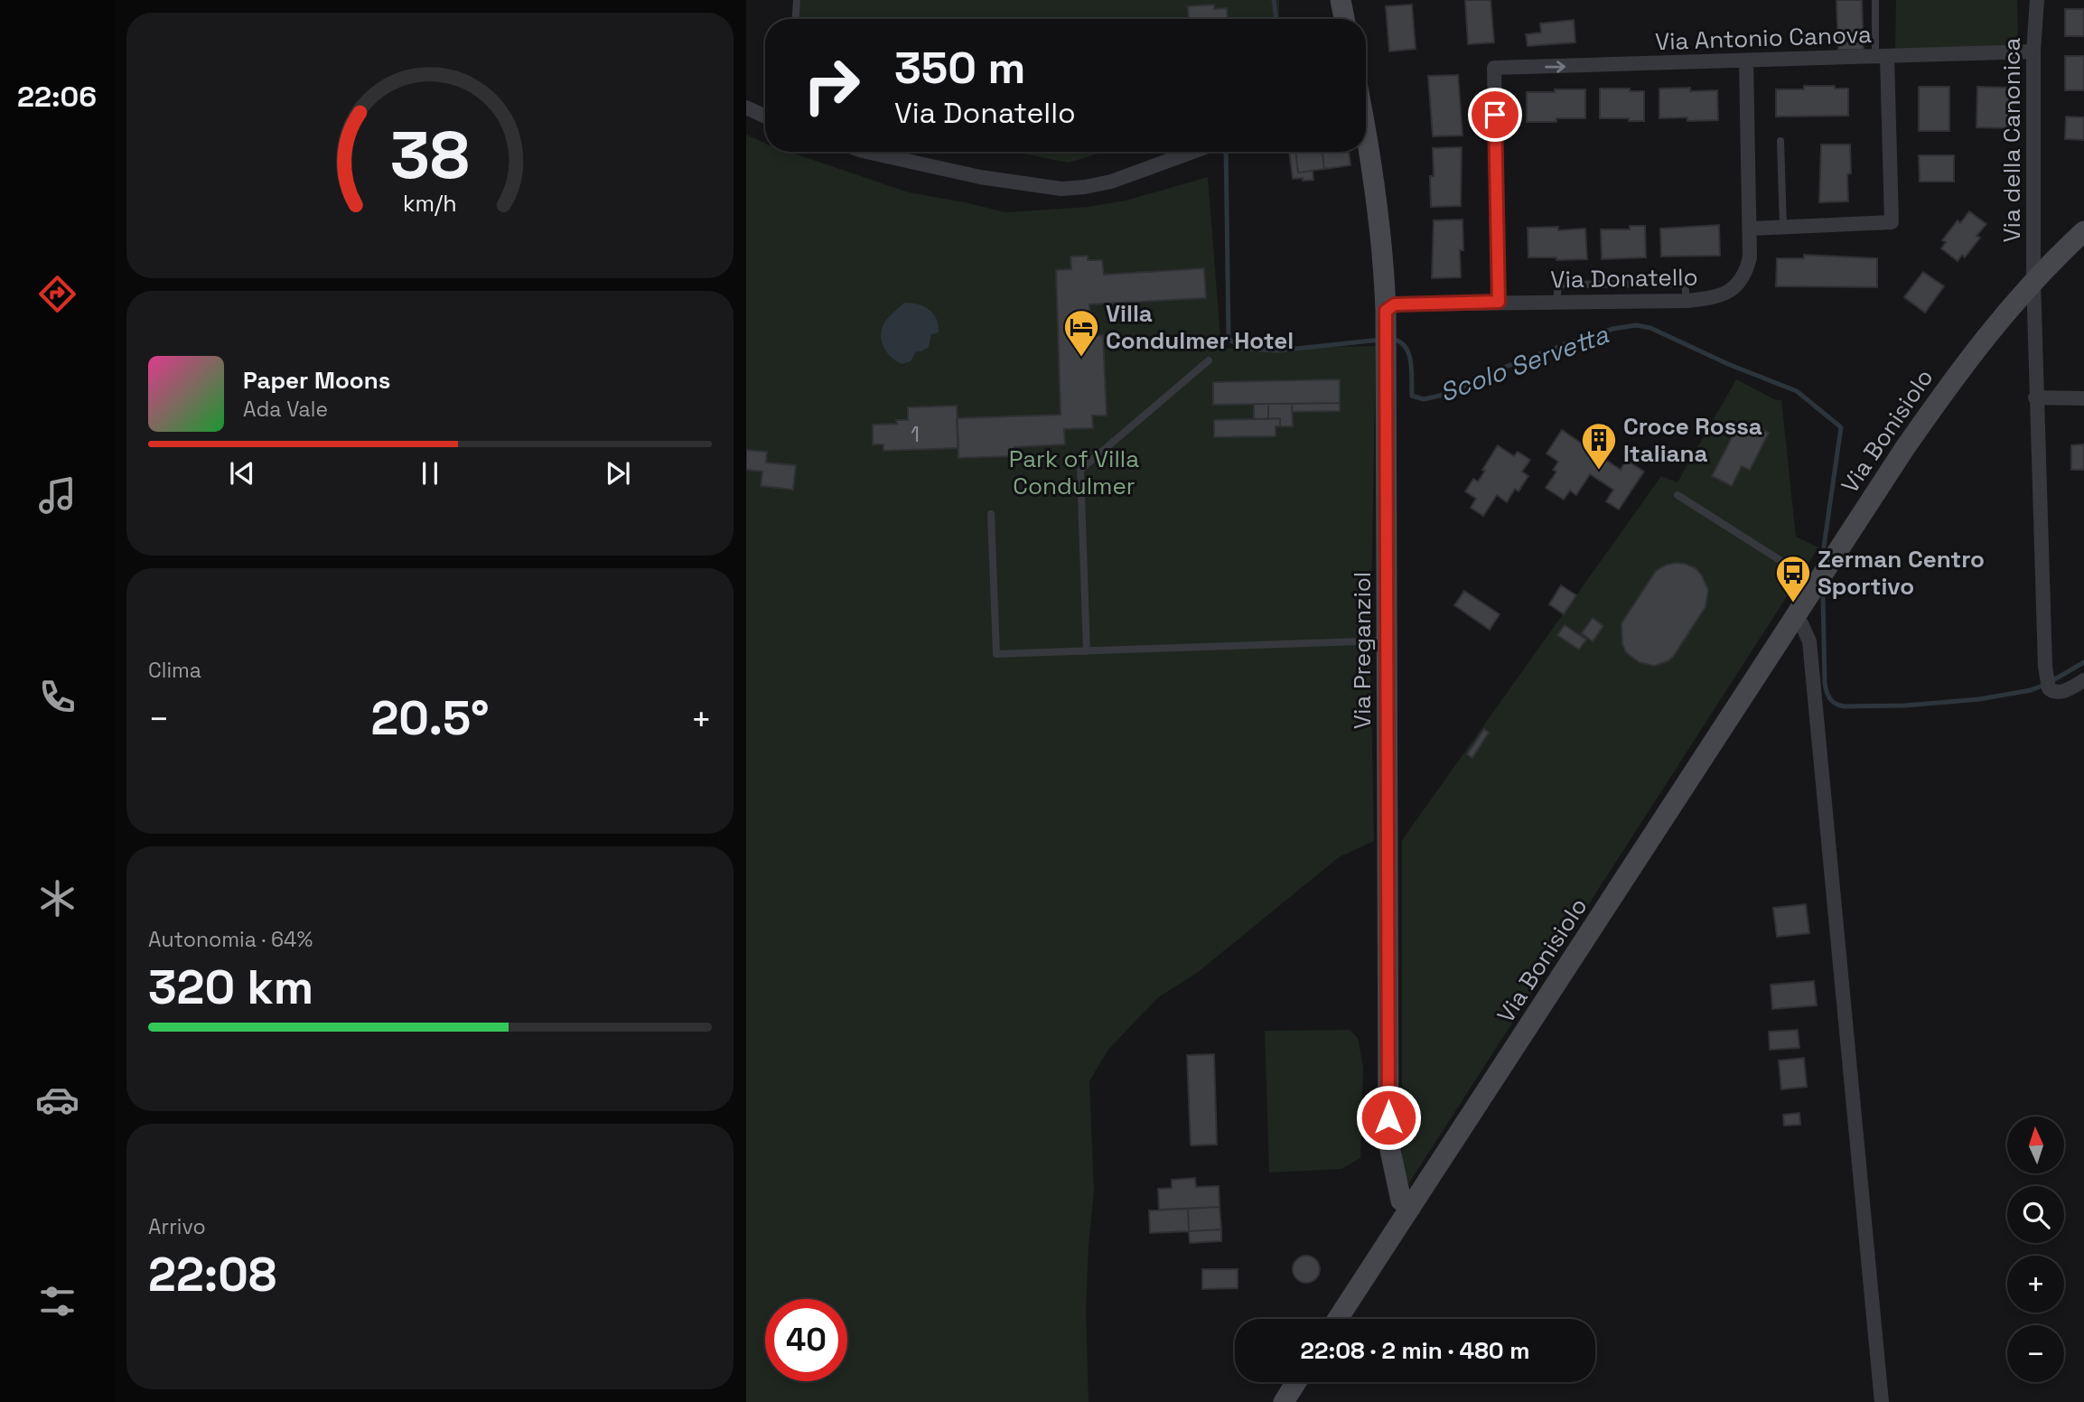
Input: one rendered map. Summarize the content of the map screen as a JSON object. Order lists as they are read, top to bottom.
{
  "streets": {
    "main road": ["Via Bonisiolo", "Via Preganziol"],
    "street": ["Via Antonio Canova", "Via della Canonica", "Via Donatello"]
  },
  "crossings": [
    ["Via Antonio Canova", "Via della Canonica"],
    ["Via Antonio Canova", "Via Donatello"],
    ["Via della Canonica", "Via Bonisiolo"],
    ["Via Donatello", "Via Preganziol"],
    ["Via Bonisiolo", "Via Preganziol"]
  ],
  "water": ["Scolo Servetta"],
  "parks": ["Park of Villa Condulmer"],
  "places": {
    "hotel": ["Villa Condulmer Hotel"],
    "building": ["Croce Rossa Italiana"],
    "bus stop": ["Zerman Centro Sportivo"]
  },
  "house_numbers": ["1"],
  "north": "top",
  "page": {
    "tabs": "22:06",
    "turn": ["350 m", "Via Donatello"],
    "song": ["Paper Moons", "Ada Vale"],
    "tile": [
      "Clima",
      ["Autonomia · 64%", "320 km"],
      ["Arrivo", "22:08"]
    ],
    "heat": ["−", "20.5°", "+"],
    "map_buttons": ["+", "−"],
    "limit": "40",
    "trip": "22:08 · 2 min · 480 m",
    "gauge": ["38", "km/h"]
  }
}
